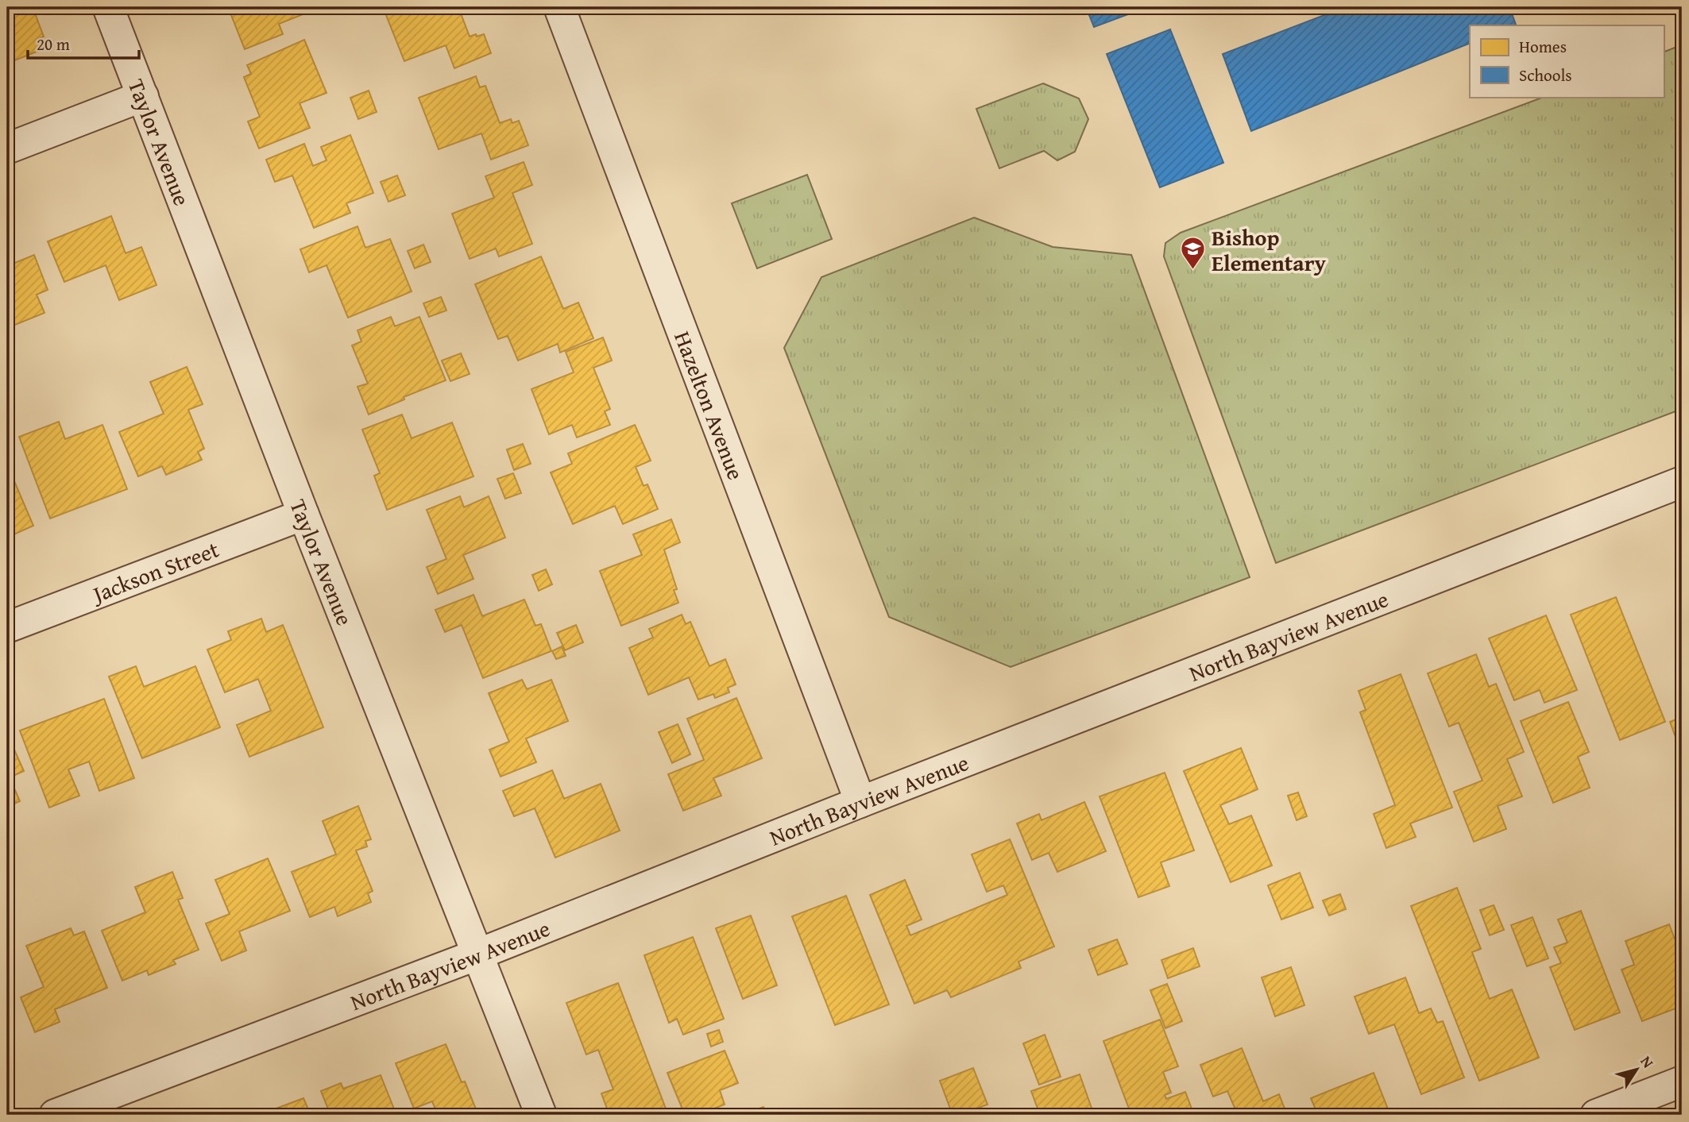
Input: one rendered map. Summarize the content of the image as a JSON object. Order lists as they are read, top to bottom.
{
  "streets": {
    "street": [
      "Taylor Avenue",
      "Hazelton Avenue",
      "Jackson Street",
      "North Bayview Avenue"
    ]
  },
  "crossings": [
    ["Taylor Avenue", "Jackson Street"],
    ["Taylor Avenue", "North Bayview Avenue"],
    ["Hazelton Avenue", "North Bayview Avenue"]
  ],
  "places": {
    "school or university": ["Bishop Elementary"]
  },
  "legend": ["Homes", "Schools"],
  "scale_bar": "20 m",
  "north": "top right"
}
